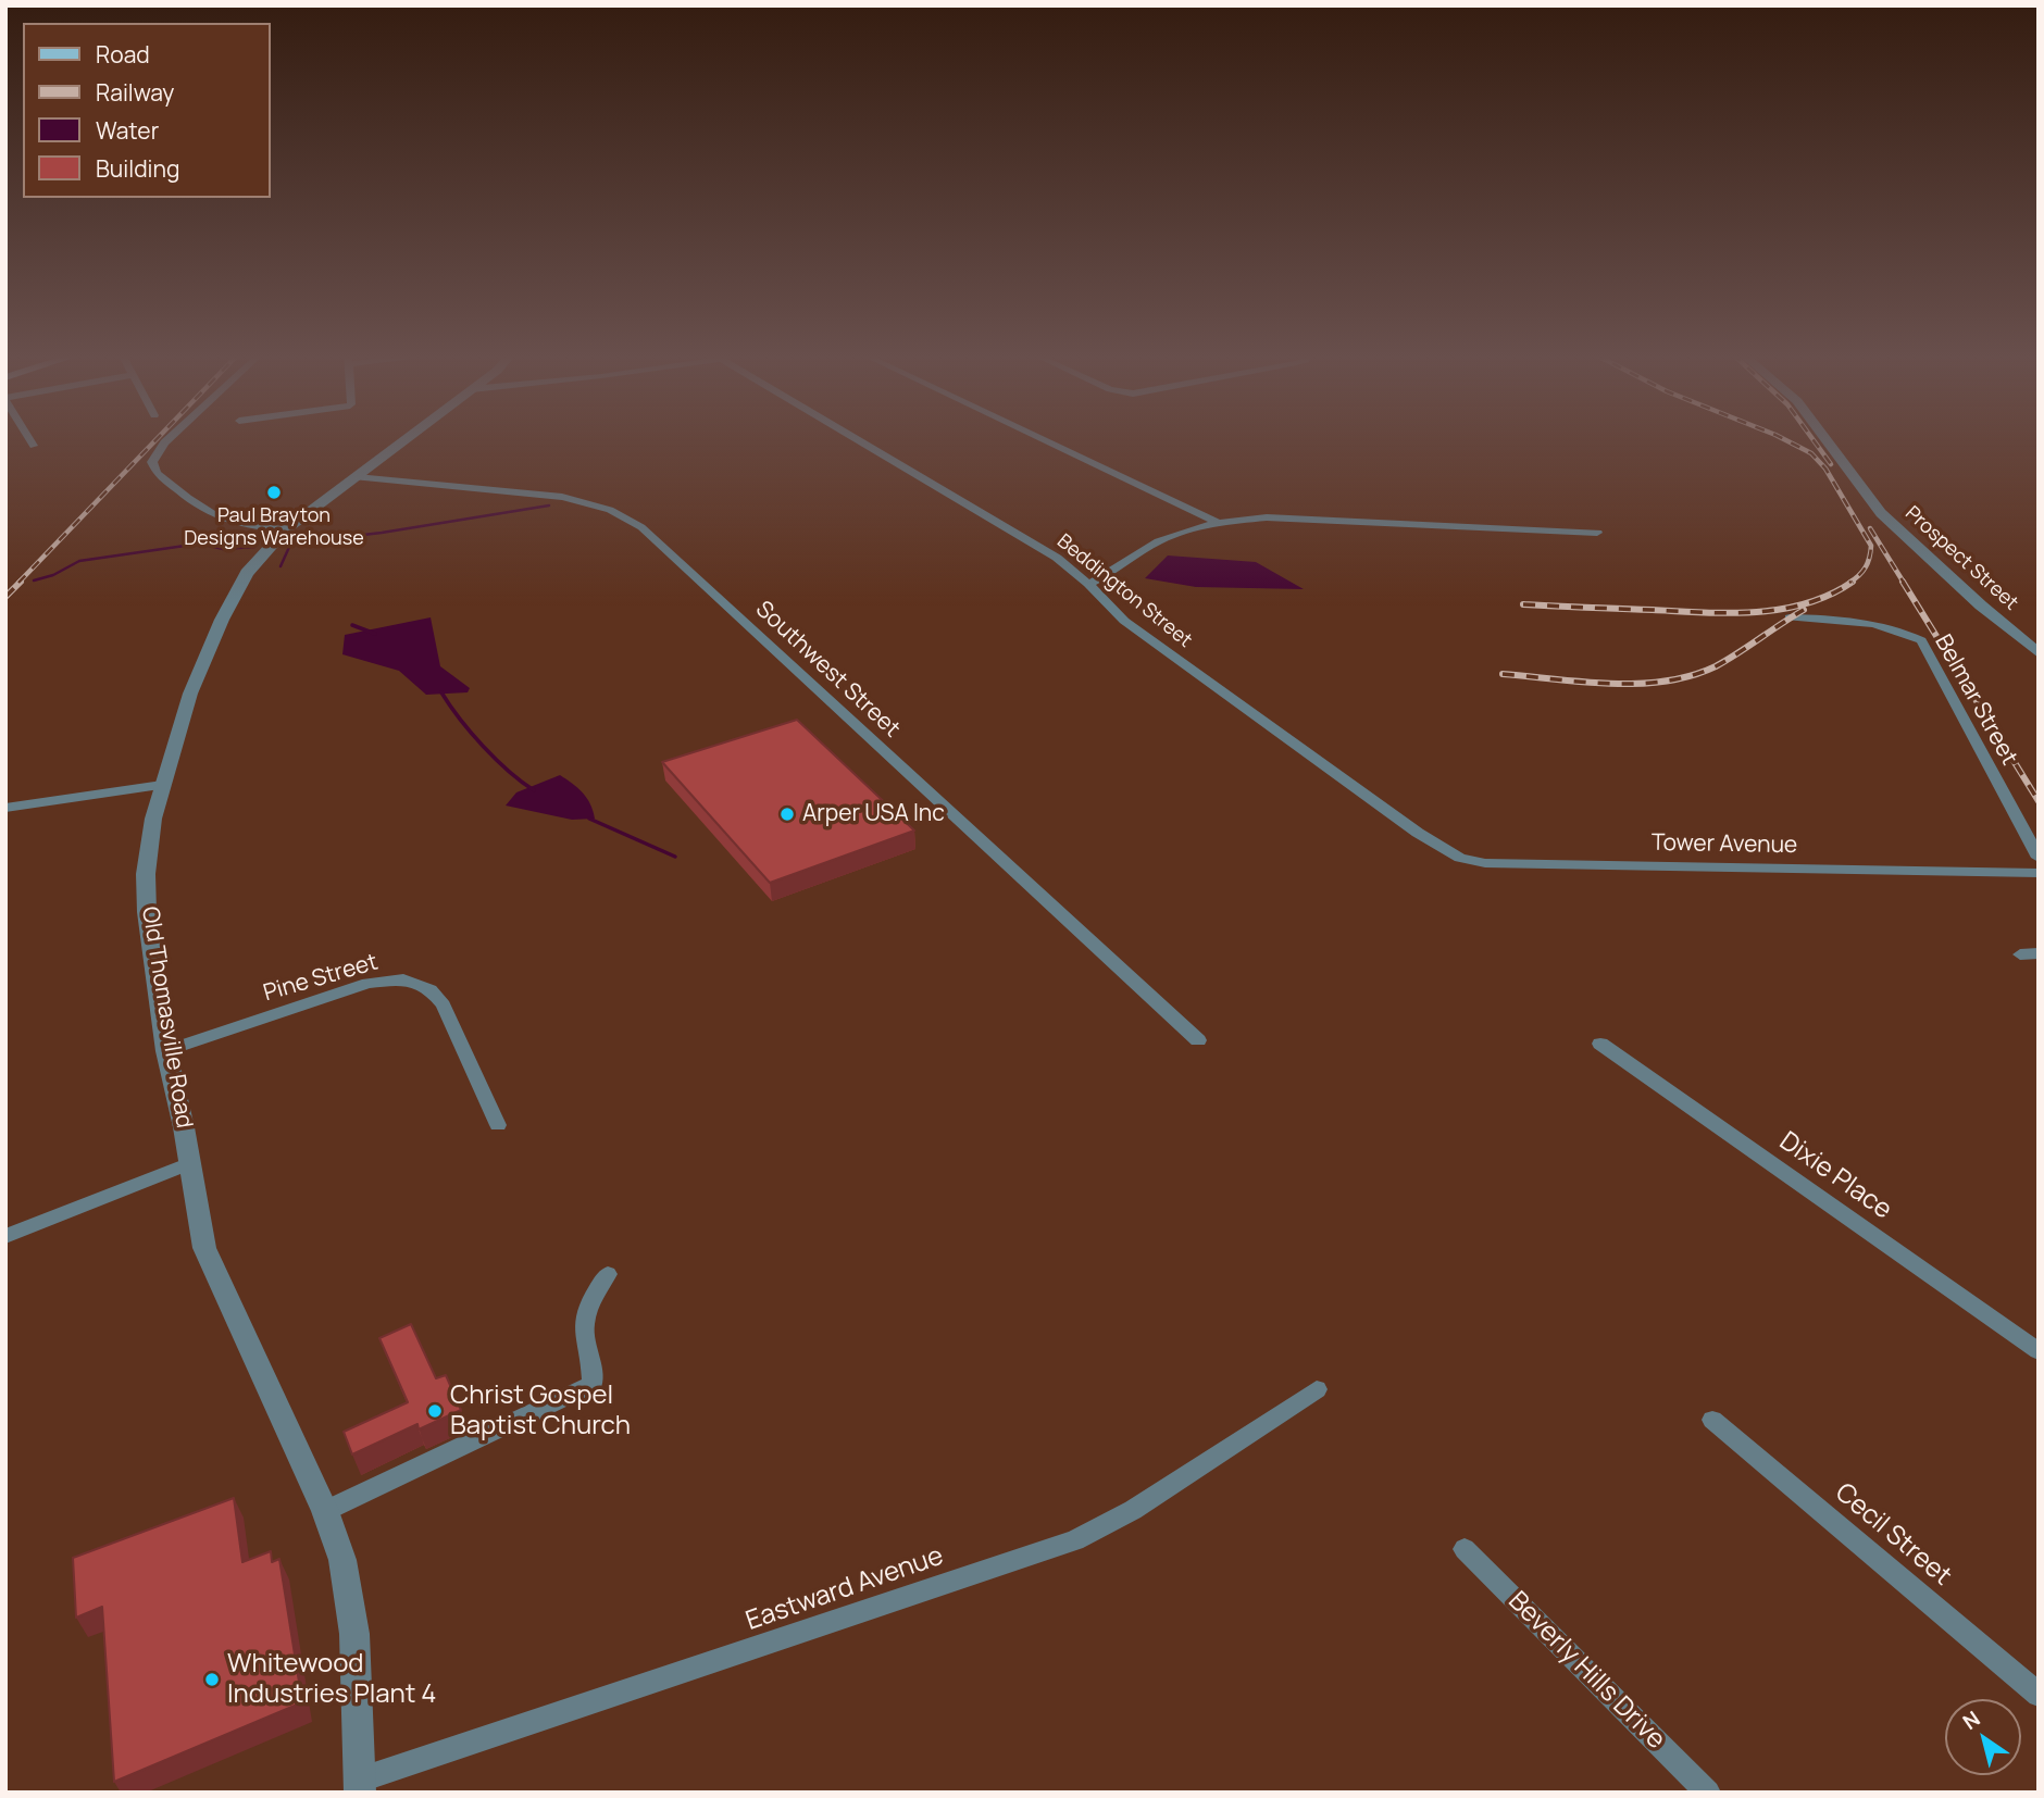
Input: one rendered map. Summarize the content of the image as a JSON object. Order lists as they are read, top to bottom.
{
  "streets": {
    "street": [
      "Prospect Street",
      "Beddington Street",
      "Southwest Street",
      "Belmar Street",
      "Tower Avenue",
      "Pine Street",
      "Old Thomasville Road",
      "Dixie Place",
      "Cecil Street",
      "Eastward Avenue",
      "Beverly Hills Drive"
    ]
  },
  "crossings": [
    ["Beddington Street", "Tower Avenue"],
    ["Southwest Street", "Old Thomasville Road"],
    ["Pine Street", "Old Thomasville Road"],
    ["Old Thomasville Road", "Eastward Avenue"]
  ],
  "places": [
    "Paul Brayton Designs Warehouse",
    "Arper USA Inc",
    "Christ Gospel Baptist Church",
    "Whitewood Industries Plant 4"
  ],
  "legend": [
    "Road",
    "Railway",
    "Water",
    "Building"
  ],
  "north": "top left"
}
